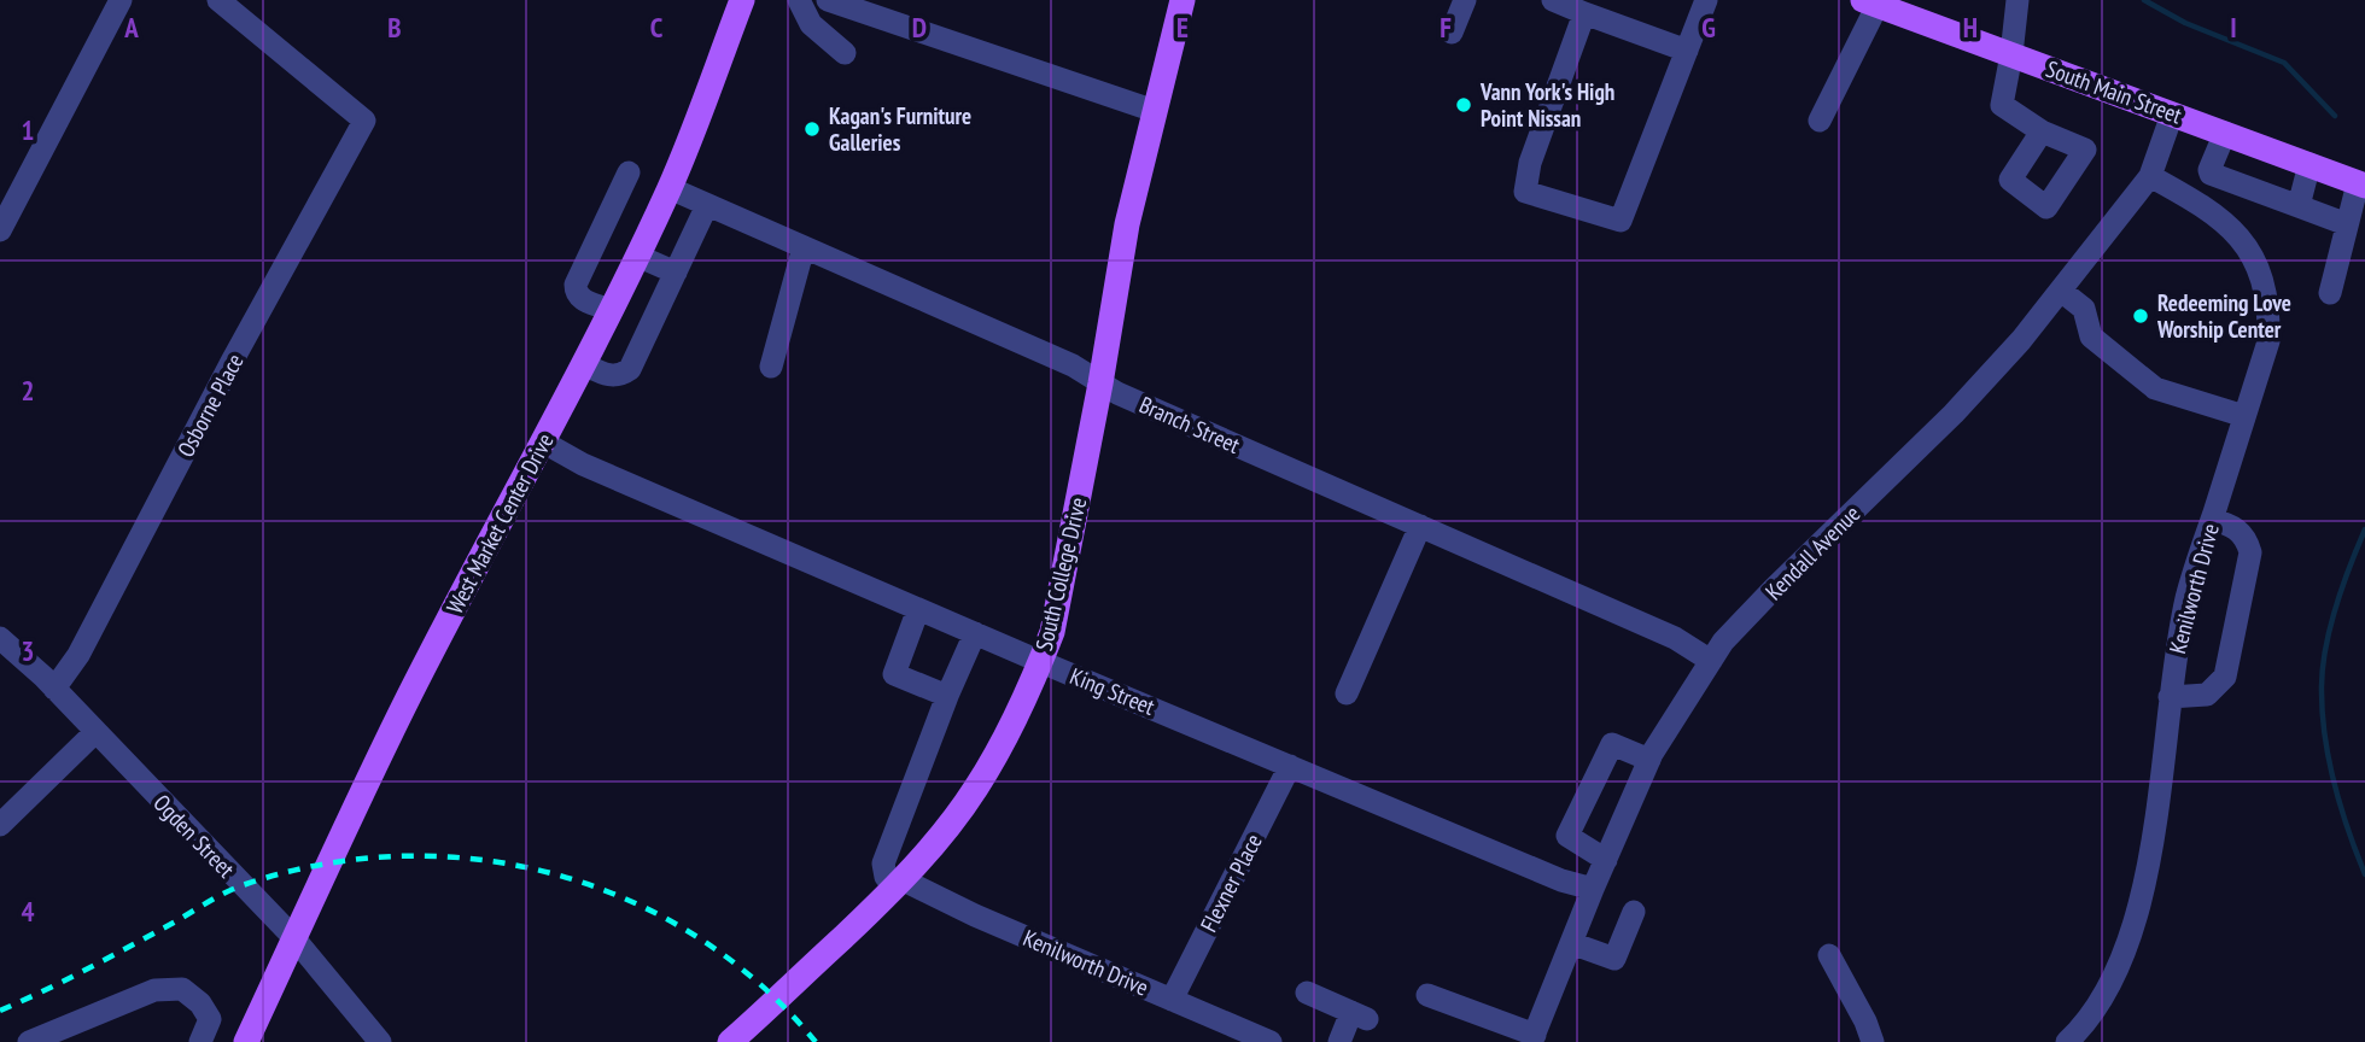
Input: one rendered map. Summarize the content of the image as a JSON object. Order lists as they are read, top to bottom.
{
  "streets": {
    "main road": ["South Main Street", "West Market Center Drive", "South College Drive"],
    "street": [
      "Osborne Place",
      "Branch Street",
      "Kendall Avenue",
      "Kenilworth Drive",
      "King Street",
      "Ogden Street",
      "Flexner Place"
    ]
  },
  "crossings": [
    ["South Main Street", "Kendall Avenue"],
    ["Osborne Place", "Ogden Street"],
    ["Branch Street", "West Market Center Drive"],
    ["Branch Street", "Kendall Avenue"],
    ["Branch Street", "South College Drive"],
    ["West Market Center Drive", "King Street"],
    ["West Market Center Drive", "Ogden Street"],
    ["Kendall Avenue", "Kenilworth Drive"],
    ["Kendall Avenue", "King Street"],
    ["South College Drive", "Kenilworth Drive"],
    ["South College Drive", "King Street"],
    ["Kenilworth Drive", "Flexner Place"],
    ["King Street", "Flexner Place"]
  ],
  "places": ["Vann York's High Point Nissan", "Kagan's Furniture Galleries", "Redeeming Love Worship Center"],
  "grid": {
    "columns": [
      "A",
      "B",
      "C",
      "D",
      "E",
      "F",
      "G",
      "H",
      "I"
    ],
    "rows": [
      "1",
      "2",
      "3",
      "4"
    ]
  }
}
